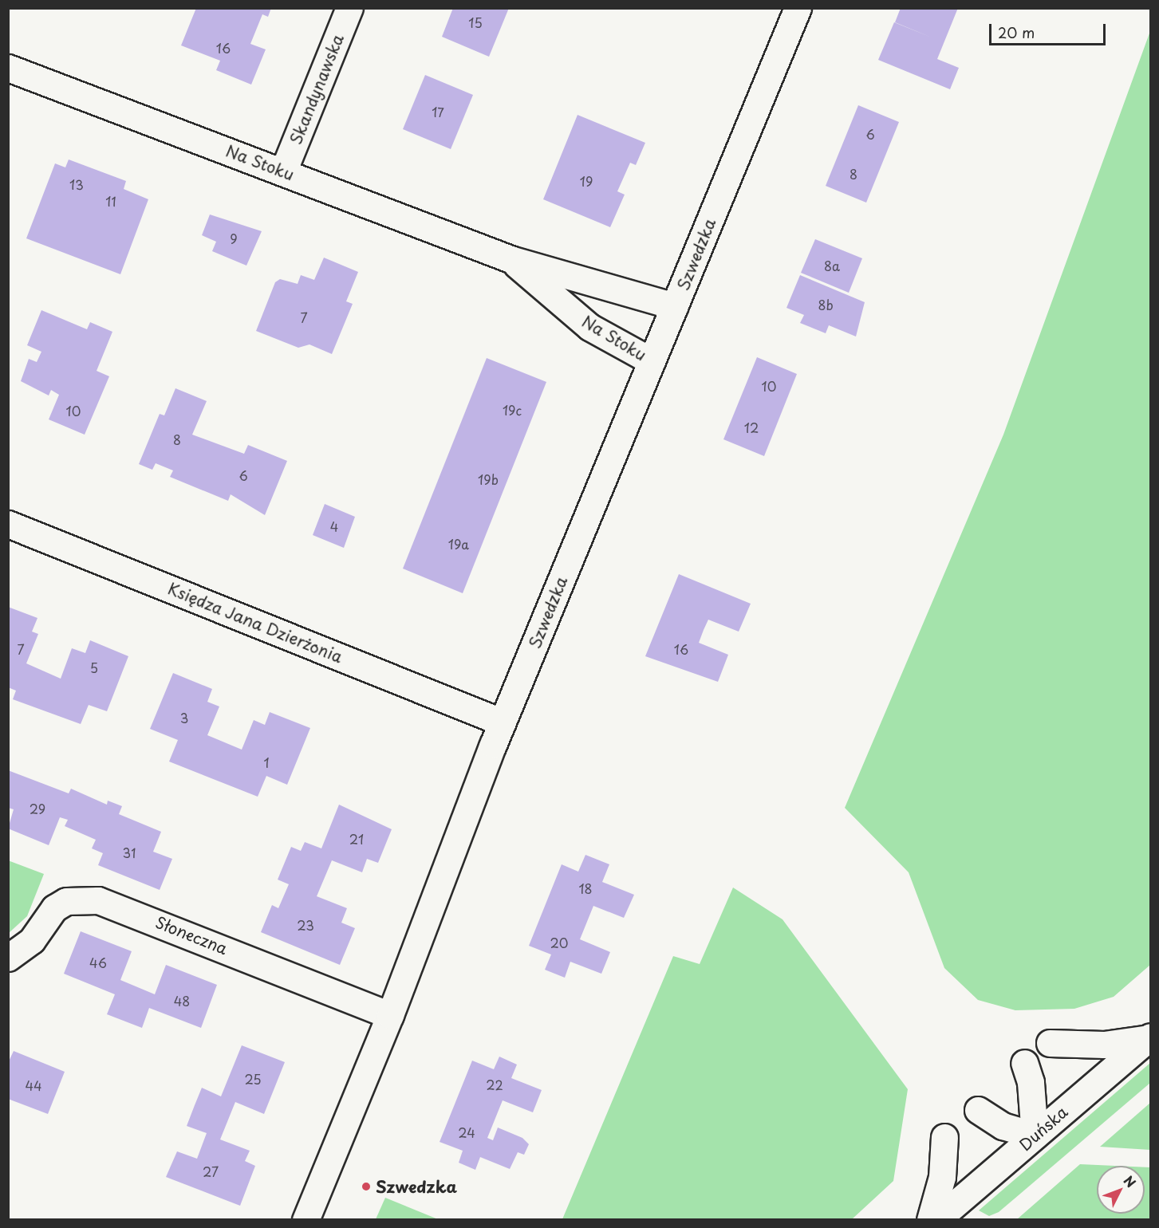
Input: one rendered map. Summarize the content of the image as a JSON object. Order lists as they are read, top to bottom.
{
  "streets": {
    "street": [
      "Skandynawska",
      "Na Stoku",
      "Szwedzka",
      "Księdza Jana Dzierżonia",
      "Słoneczna",
      "Duńska"
    ]
  },
  "crossings": [
    ["Skandynawska", "Na Stoku"],
    ["Na Stoku", "Szwedzka"],
    ["Szwedzka", "Księdza Jana Dzierżonia"],
    ["Szwedzka", "Słoneczna"]
  ],
  "places": ["Szwedzka"],
  "house_numbers": [
    "15",
    "16",
    "17",
    "6",
    "8",
    "19",
    "13",
    "11",
    "9",
    "8a",
    "8b",
    "7",
    "10",
    "19c",
    "10",
    "12",
    "8",
    "6",
    "19b",
    "4",
    "19a",
    "7",
    "16",
    "5",
    "3",
    "1",
    "29",
    "21",
    "31",
    "18",
    "23",
    "20",
    "46",
    "48",
    "25",
    "22",
    "44",
    "24",
    "27"
  ],
  "scale_bar": "20 m",
  "north": "top right"
}
